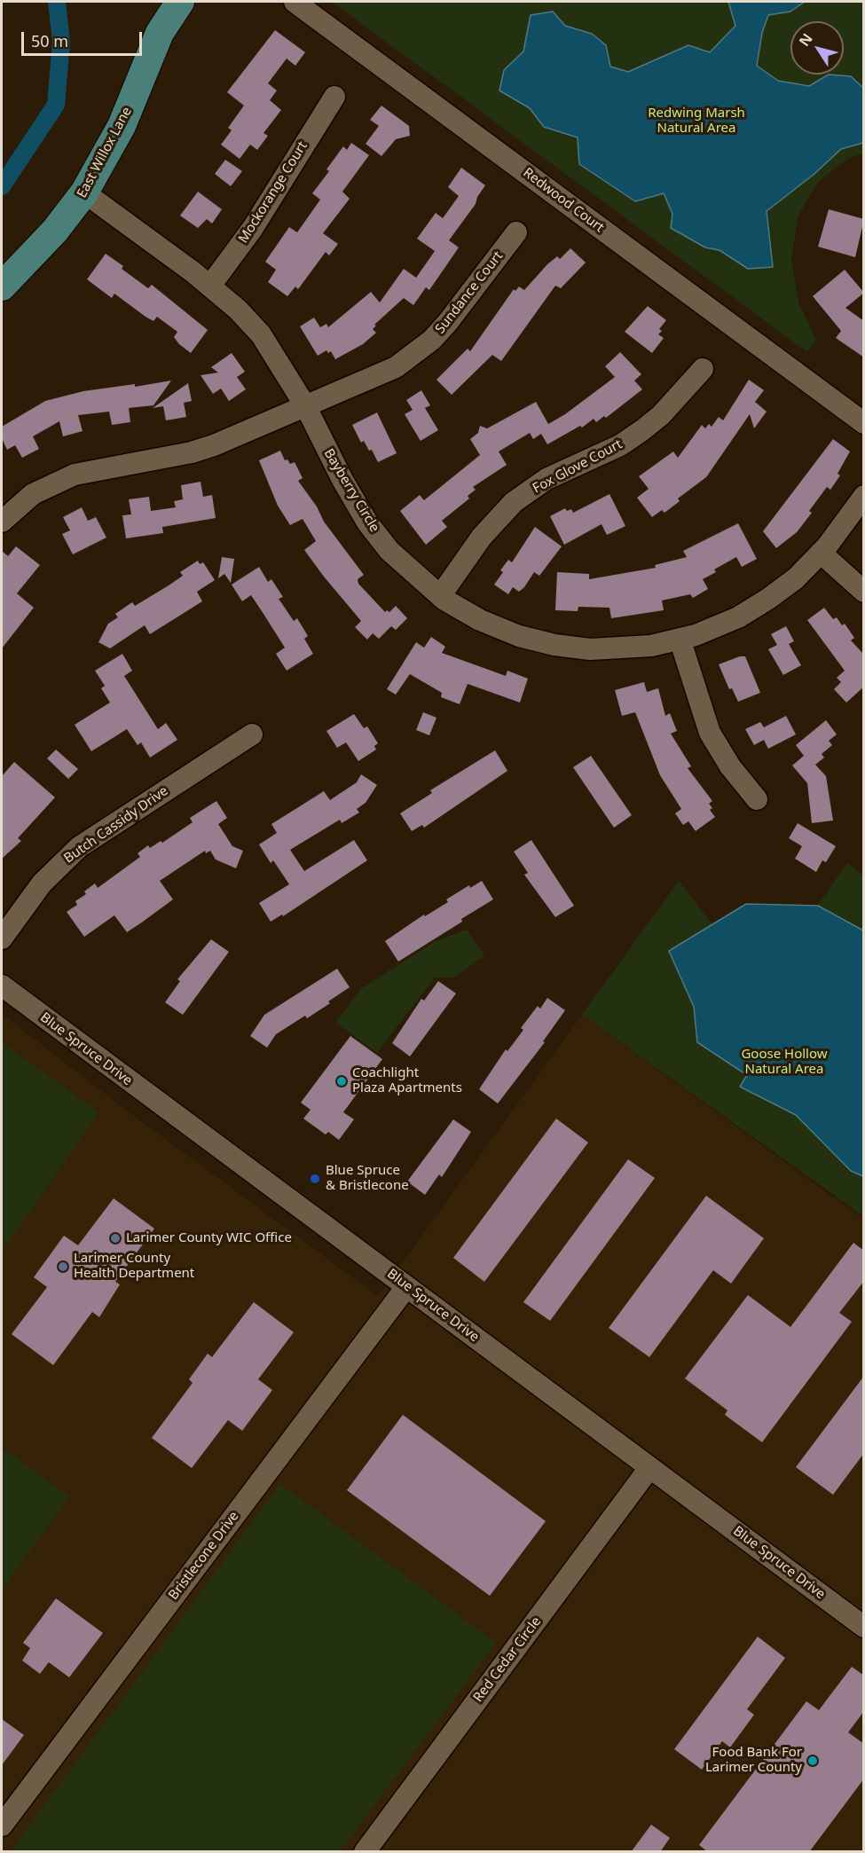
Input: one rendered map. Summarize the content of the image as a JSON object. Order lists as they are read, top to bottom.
{
  "streets": {
    "main road": ["East Willox Lane"],
    "street": [
      "Mockorange Court",
      "Redwood Court",
      "Sundance Court",
      "Fox Glove Court",
      "Bayberry Circle",
      "Butch Cassidy Drive",
      "Blue Spruce Drive",
      "Bristlecone Drive",
      "Red Cedar Circle"
    ]
  },
  "crossings": [
    ["East Willox Lane", "Bayberry Circle"],
    ["Mockorange Court", "Bayberry Circle"],
    ["Sundance Court", "Bayberry Circle"],
    ["Fox Glove Court", "Bayberry Circle"],
    ["Blue Spruce Drive", "Bristlecone Drive"],
    ["Blue Spruce Drive", "Red Cedar Circle"]
  ],
  "parks": ["Redwing Marsh Natural Area", "Goose Hollow Natural Area"],
  "places": [
    "Coachlight Plaza Apartments",
    "Blue Spruce & Bristlecone",
    "Larimer County WIC Office",
    "Larimer County Health Department",
    "Food Bank For Larimer County"
  ],
  "scale_bar": "50 m",
  "north": "top left"
}
